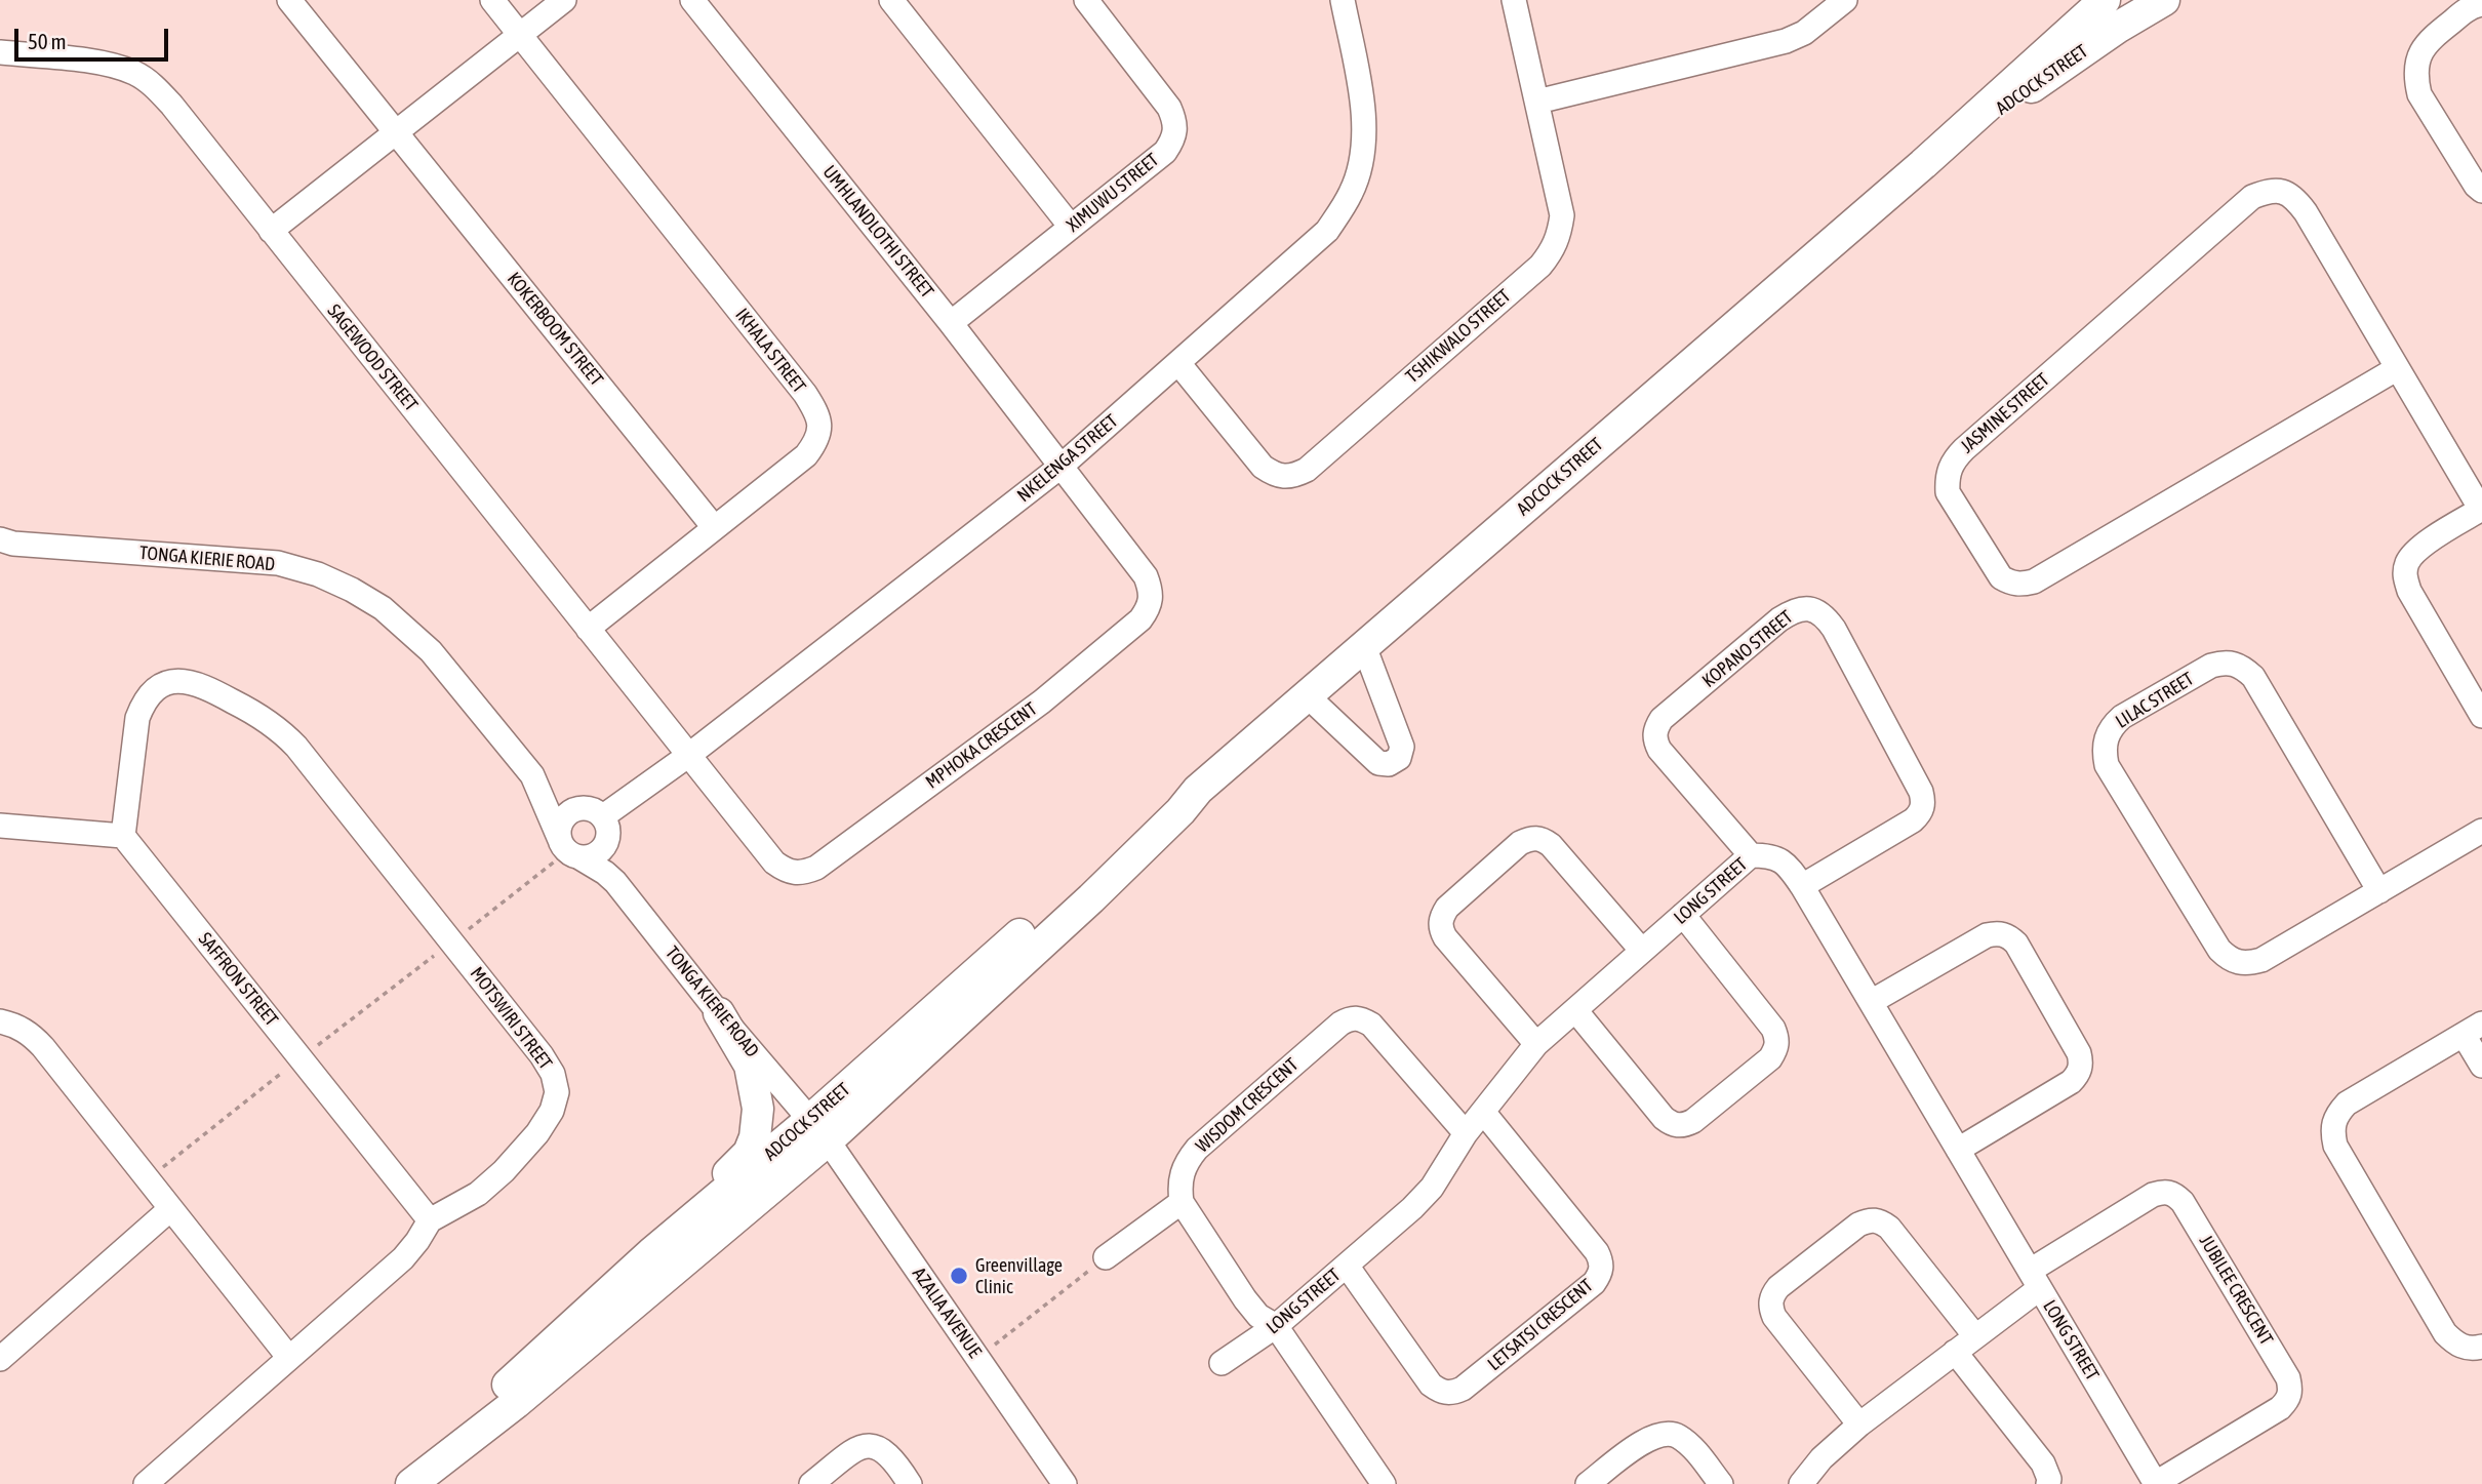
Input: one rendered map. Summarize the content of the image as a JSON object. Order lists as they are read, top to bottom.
{
  "streets": {
    "main road": ["ADCOCK STREET"],
    "street": [
      "XIMUWU STREET",
      "UMHLANDLOTHI STREET",
      "KOKERBOOM STREET",
      "TSHIKWALO STREET",
      "IKHALA STREET",
      "SAGEWOOD STREET",
      "JASMINE STREET",
      "NKELENGA STREET",
      "TONGA KIERIE ROAD",
      "KOPANO STREET",
      "LILAC STREET",
      "MPHOKA CRESCENT",
      "LONG STREET",
      "SAFFRON STREET",
      "MOTSWIRI STREET",
      "WISDOM CRESCENT",
      "JUBILEE CRESCENT",
      "AZALIA AVENUE",
      "LETSATSI CRESCENT"
    ]
  },
  "crossings": [
    ["ADCOCK STREET", "TONGA KIERIE ROAD"],
    ["ADCOCK STREET", "AZALIA AVENUE"],
    ["XIMUWU STREET", "UMHLANDLOTHI STREET"],
    ["UMHLANDLOTHI STREET", "NKELENGA STREET"],
    ["UMHLANDLOTHI STREET", "MPHOKA CRESCENT"],
    ["KOKERBOOM STREET", "IKHALA STREET"],
    ["TSHIKWALO STREET", "NKELENGA STREET"],
    ["IKHALA STREET", "SAGEWOOD STREET"],
    ["SAGEWOOD STREET", "NKELENGA STREET"],
    ["SAGEWOOD STREET", "MPHOKA CRESCENT"],
    ["NKELENGA STREET", "TONGA KIERIE ROAD"],
    ["NKELENGA STREET", "MPHOKA CRESCENT"],
    ["TONGA KIERIE ROAD", "AZALIA AVENUE"],
    ["KOPANO STREET", "LONG STREET"],
    ["LONG STREET", "WISDOM CRESCENT"],
    ["LONG STREET", "JUBILEE CRESCENT"],
    ["LONG STREET", "LETSATSI CRESCENT"],
    ["SAFFRON STREET", "MOTSWIRI STREET"]
  ],
  "places": ["Greenvillage Clinic"],
  "scale_bar": "50 m"
}
